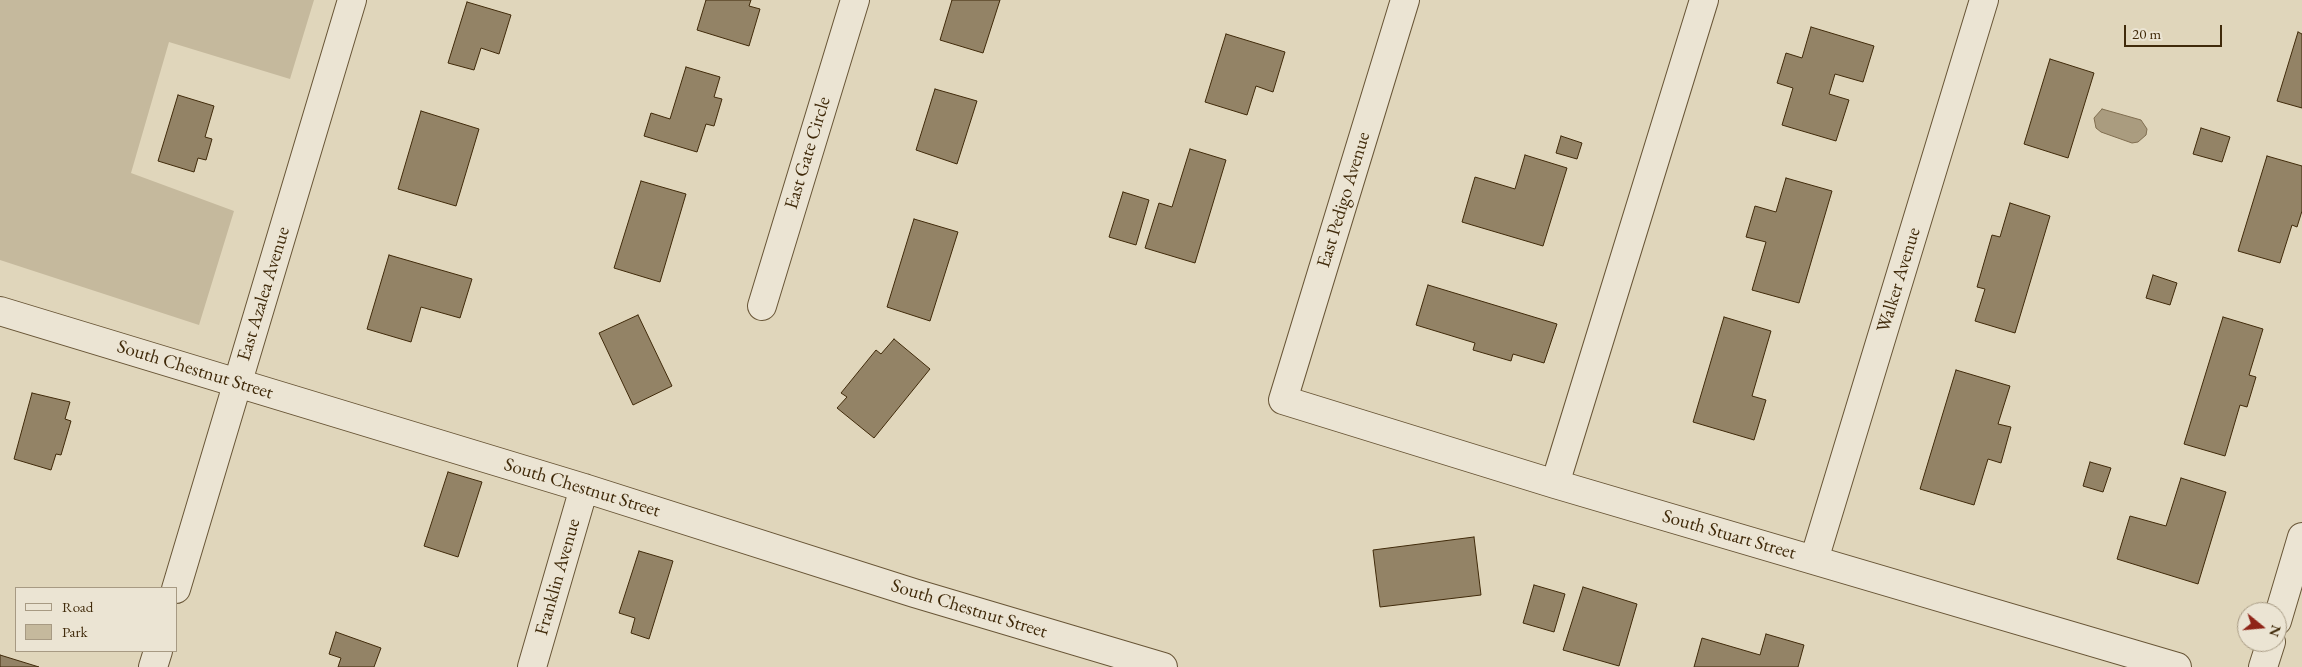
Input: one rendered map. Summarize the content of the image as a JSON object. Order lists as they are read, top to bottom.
{
  "streets": {
    "street": [
      "East Gate Circle",
      "East Pedigo Avenue",
      "Walker Avenue",
      "East Azalea Avenue",
      "South Chestnut Street",
      "South Stuart Street",
      "Franklin Avenue"
    ]
  },
  "crossings": [
    ["East Pedigo Avenue", "South Stuart Street"],
    ["Walker Avenue", "South Stuart Street"],
    ["East Azalea Avenue", "South Chestnut Street"],
    ["South Chestnut Street", "Franklin Avenue"]
  ],
  "legend": ["Road", "Park"],
  "scale_bar": "20 m",
  "north": "right"
}
